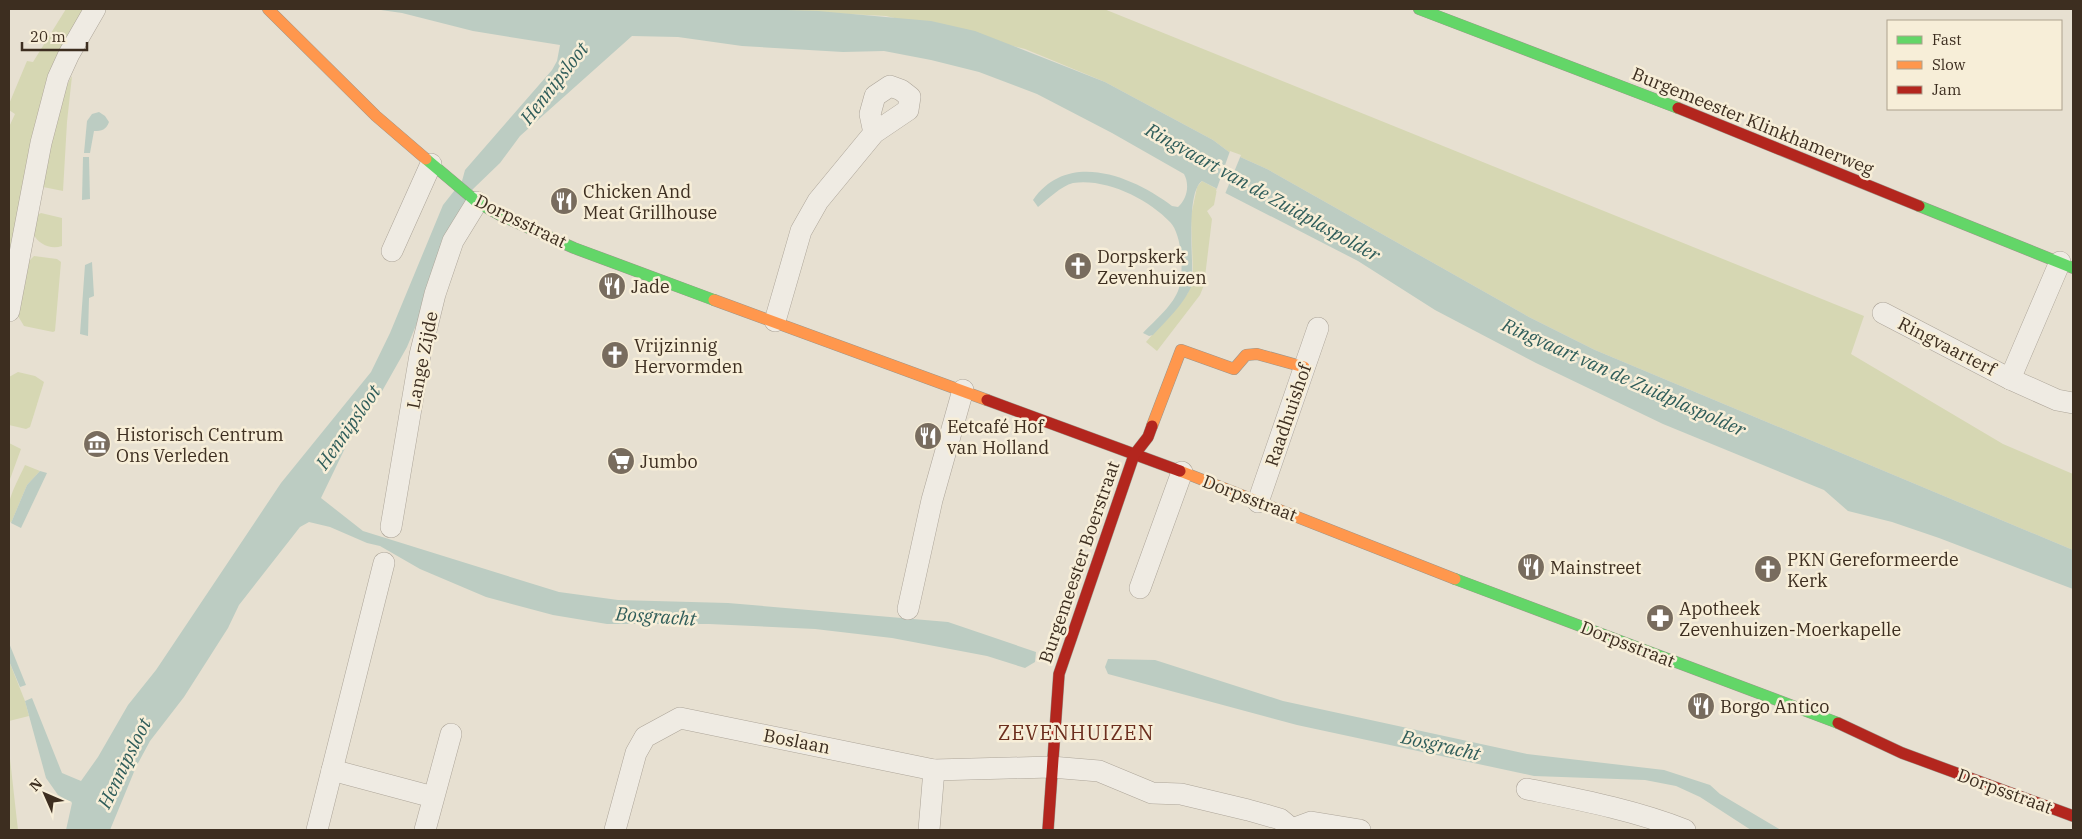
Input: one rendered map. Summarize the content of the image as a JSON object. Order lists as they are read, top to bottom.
{
  "streets": {
    "street": [
      "Burgemeester Klinkhamerweg",
      "Dorpsstraat",
      "Ringvaarterf",
      "Lange Zijde",
      "Raadhuishof",
      "Burgemeester Boerstraat",
      "Boslaan"
    ]
  },
  "crossings": [
    ["Burgemeester Klinkhamerweg", "Ringvaarterf"],
    ["Dorpsstraat", "Lange Zijde"],
    ["Dorpsstraat", "Raadhuishof"],
    ["Dorpsstraat", "Burgemeester Boerstraat"],
    ["Burgemeester Boerstraat", "Boslaan"]
  ],
  "districts": ["ZEVENHUIZEN"],
  "water": ["Hennipsloot", "Ringvaart van de Zuidplaspolder", "Bosgracht"],
  "places": {
    "restaurant": [
      "Chicken And Meat Grillhouse",
      "Jade",
      "Eetcafé Hof van Holland",
      "Mainstreet",
      "Borgo Antico"
    ],
    "church": ["Dorpskerk Zevenhuizen", "Vrijzinnig Hervormden", "PKN Gereformeerde Kerk"],
    "museum": ["Historisch Centrum Ons Verleden"],
    "supermarket": ["Jumbo"],
    "pharmacy": ["Apotheek Zevenhuizen-Moerkapelle"]
  },
  "legend": ["Fast", "Slow", "Jam"],
  "scale_bar": "20 m",
  "north": "top left"
}
